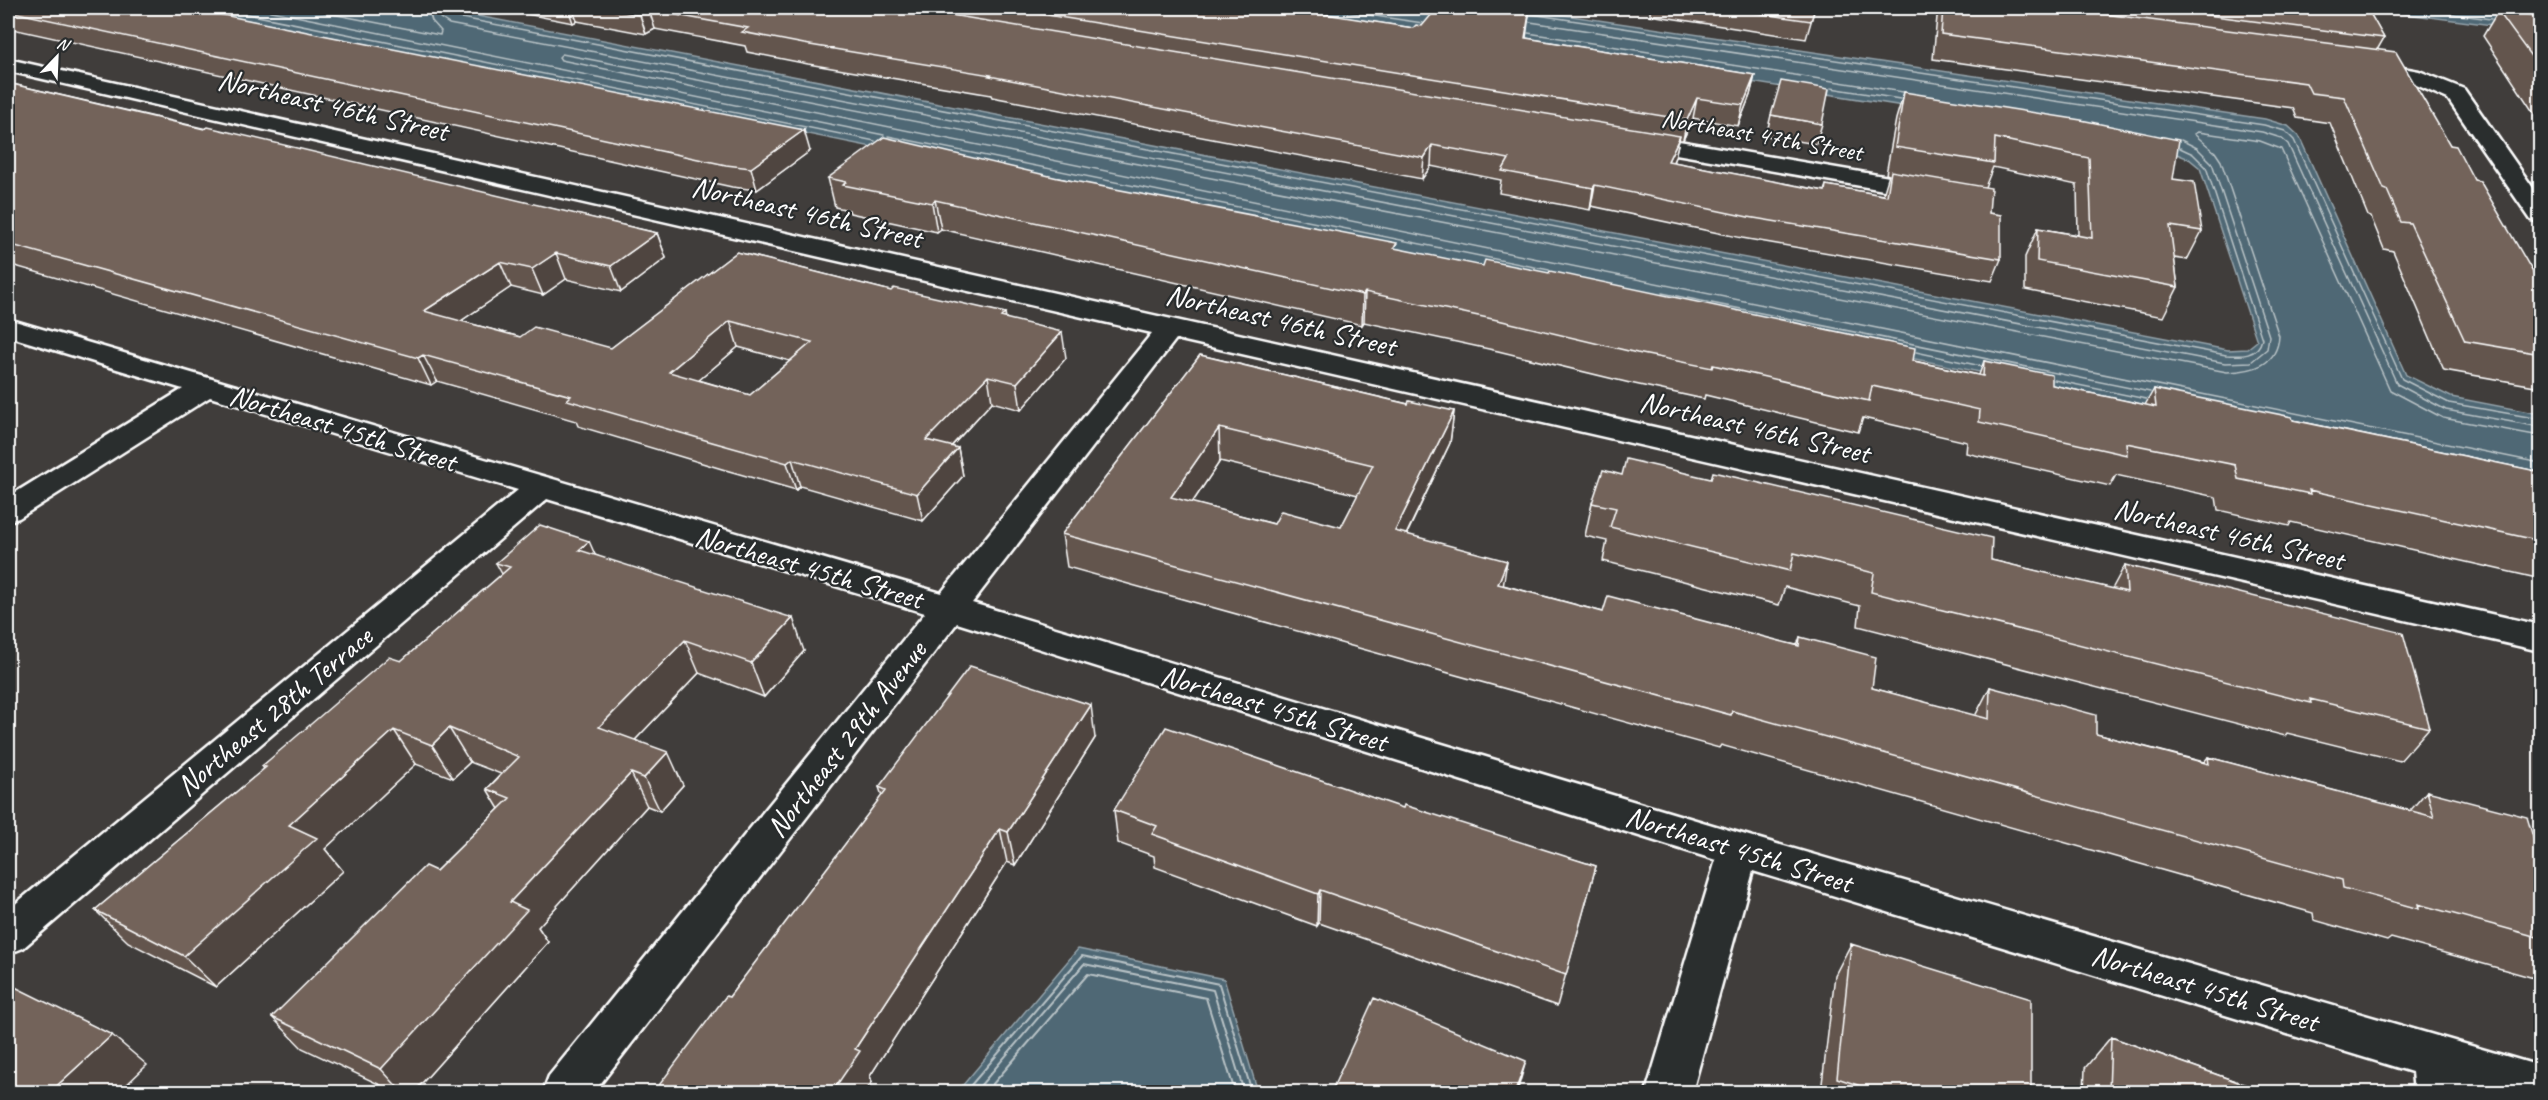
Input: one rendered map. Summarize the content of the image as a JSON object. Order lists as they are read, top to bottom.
{
  "streets": {
    "street": [
      "Northeast 46th Street",
      "Northeast 47th Street",
      "Northeast 45th Street",
      "Northeast 28th Terrace",
      "Northeast 29th Avenue"
    ]
  },
  "crossings": [
    ["Northeast 46th Street", "Northeast 29th Avenue"],
    ["Northeast 45th Street", "Northeast 28th Terrace"],
    ["Northeast 45th Street", "Northeast 29th Avenue"]
  ],
  "north": "top right"
}
